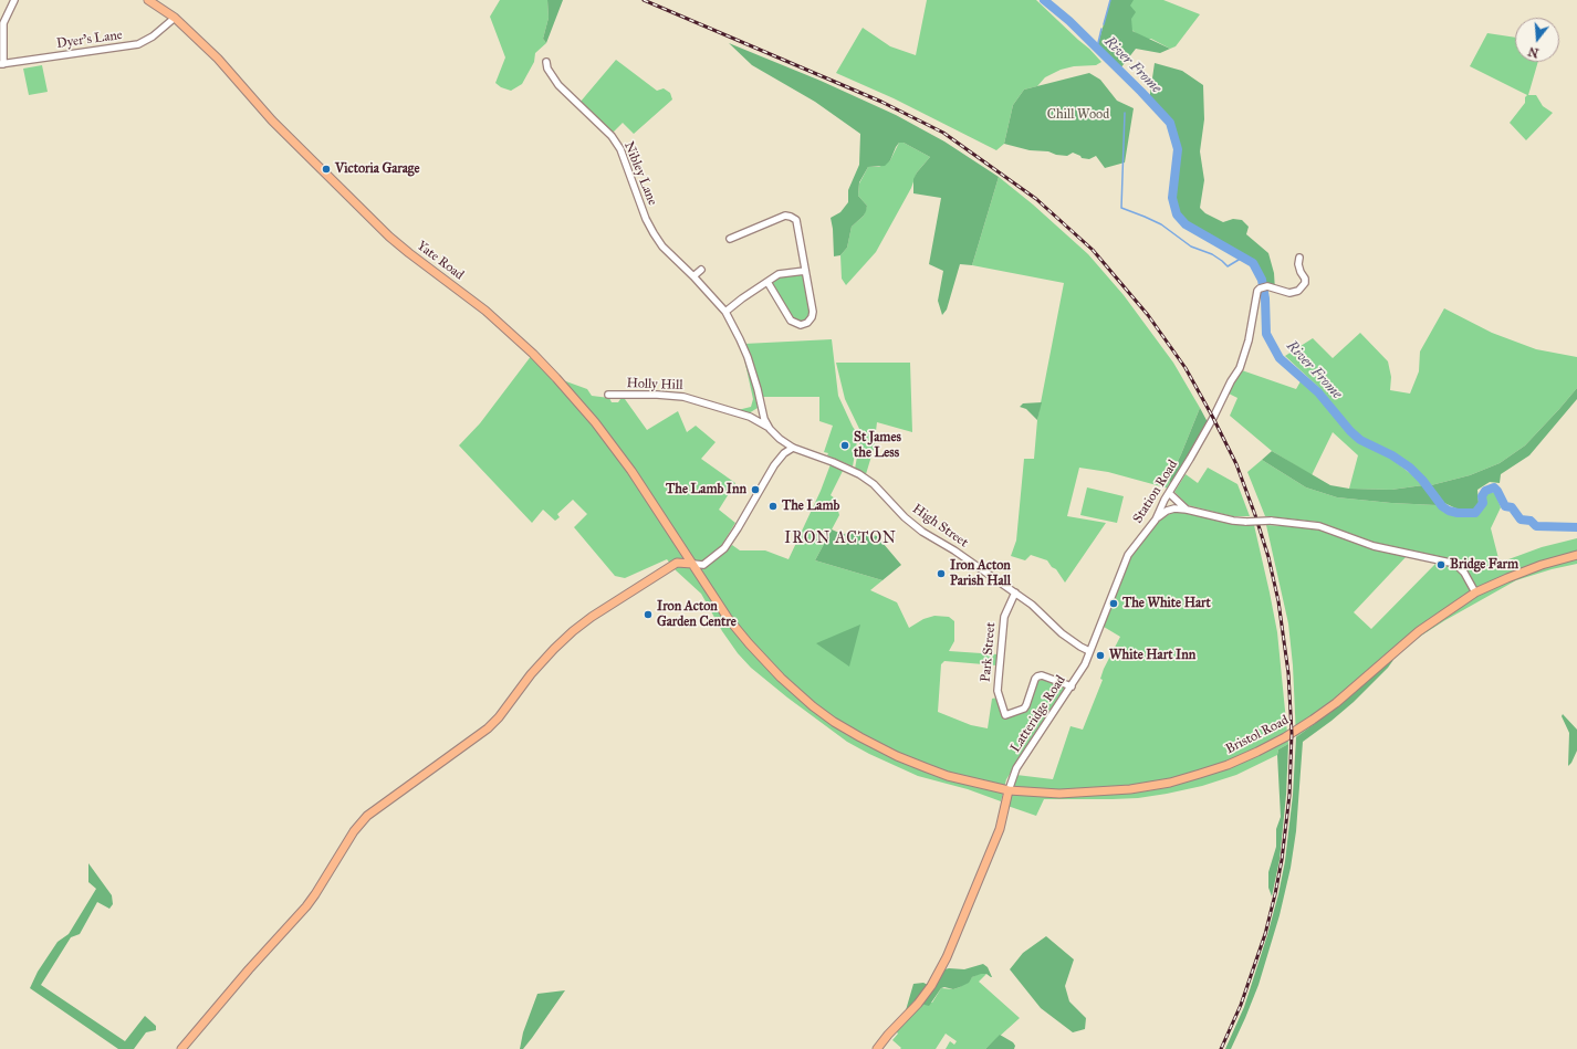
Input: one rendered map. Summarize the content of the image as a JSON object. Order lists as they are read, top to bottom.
{
  "streets": {
    "main road": ["Yate Road", "Bristol Road"],
    "street": [
      "Dyer's Lane",
      "Nibley Lane",
      "Holly Hill",
      "Station Road",
      "High Street",
      "Park Street",
      "Latteridge Road"
    ]
  },
  "crossings": [
    ["Dyer's Lane", "Yate Road"],
    ["Nibley Lane", "Holly Hill"],
    ["Nibley Lane", "High Street"],
    ["Yate Road", "Latteridge Road"],
    ["Yate Road", "Bristol Road"],
    ["Station Road", "High Street"],
    ["Station Road", "Latteridge Road"],
    ["High Street", "Park Street"],
    ["High Street", "Latteridge Road"],
    ["Park Street", "Latteridge Road"],
    ["Latteridge Road", "Bristol Road"]
  ],
  "districts": ["IRON ACTON"],
  "water": ["River Frome"],
  "parks": ["Chill Wood"],
  "places": [
    "Victoria Garage",
    "St James the Less",
    "The Lamb Inn",
    "The Lamb",
    "Bridge Farm",
    "Iron Acton Parish Hall",
    "The White Hart",
    "Iron Acton Garden Centre",
    "White Hart Inn"
  ],
  "north": "bottom"
}
